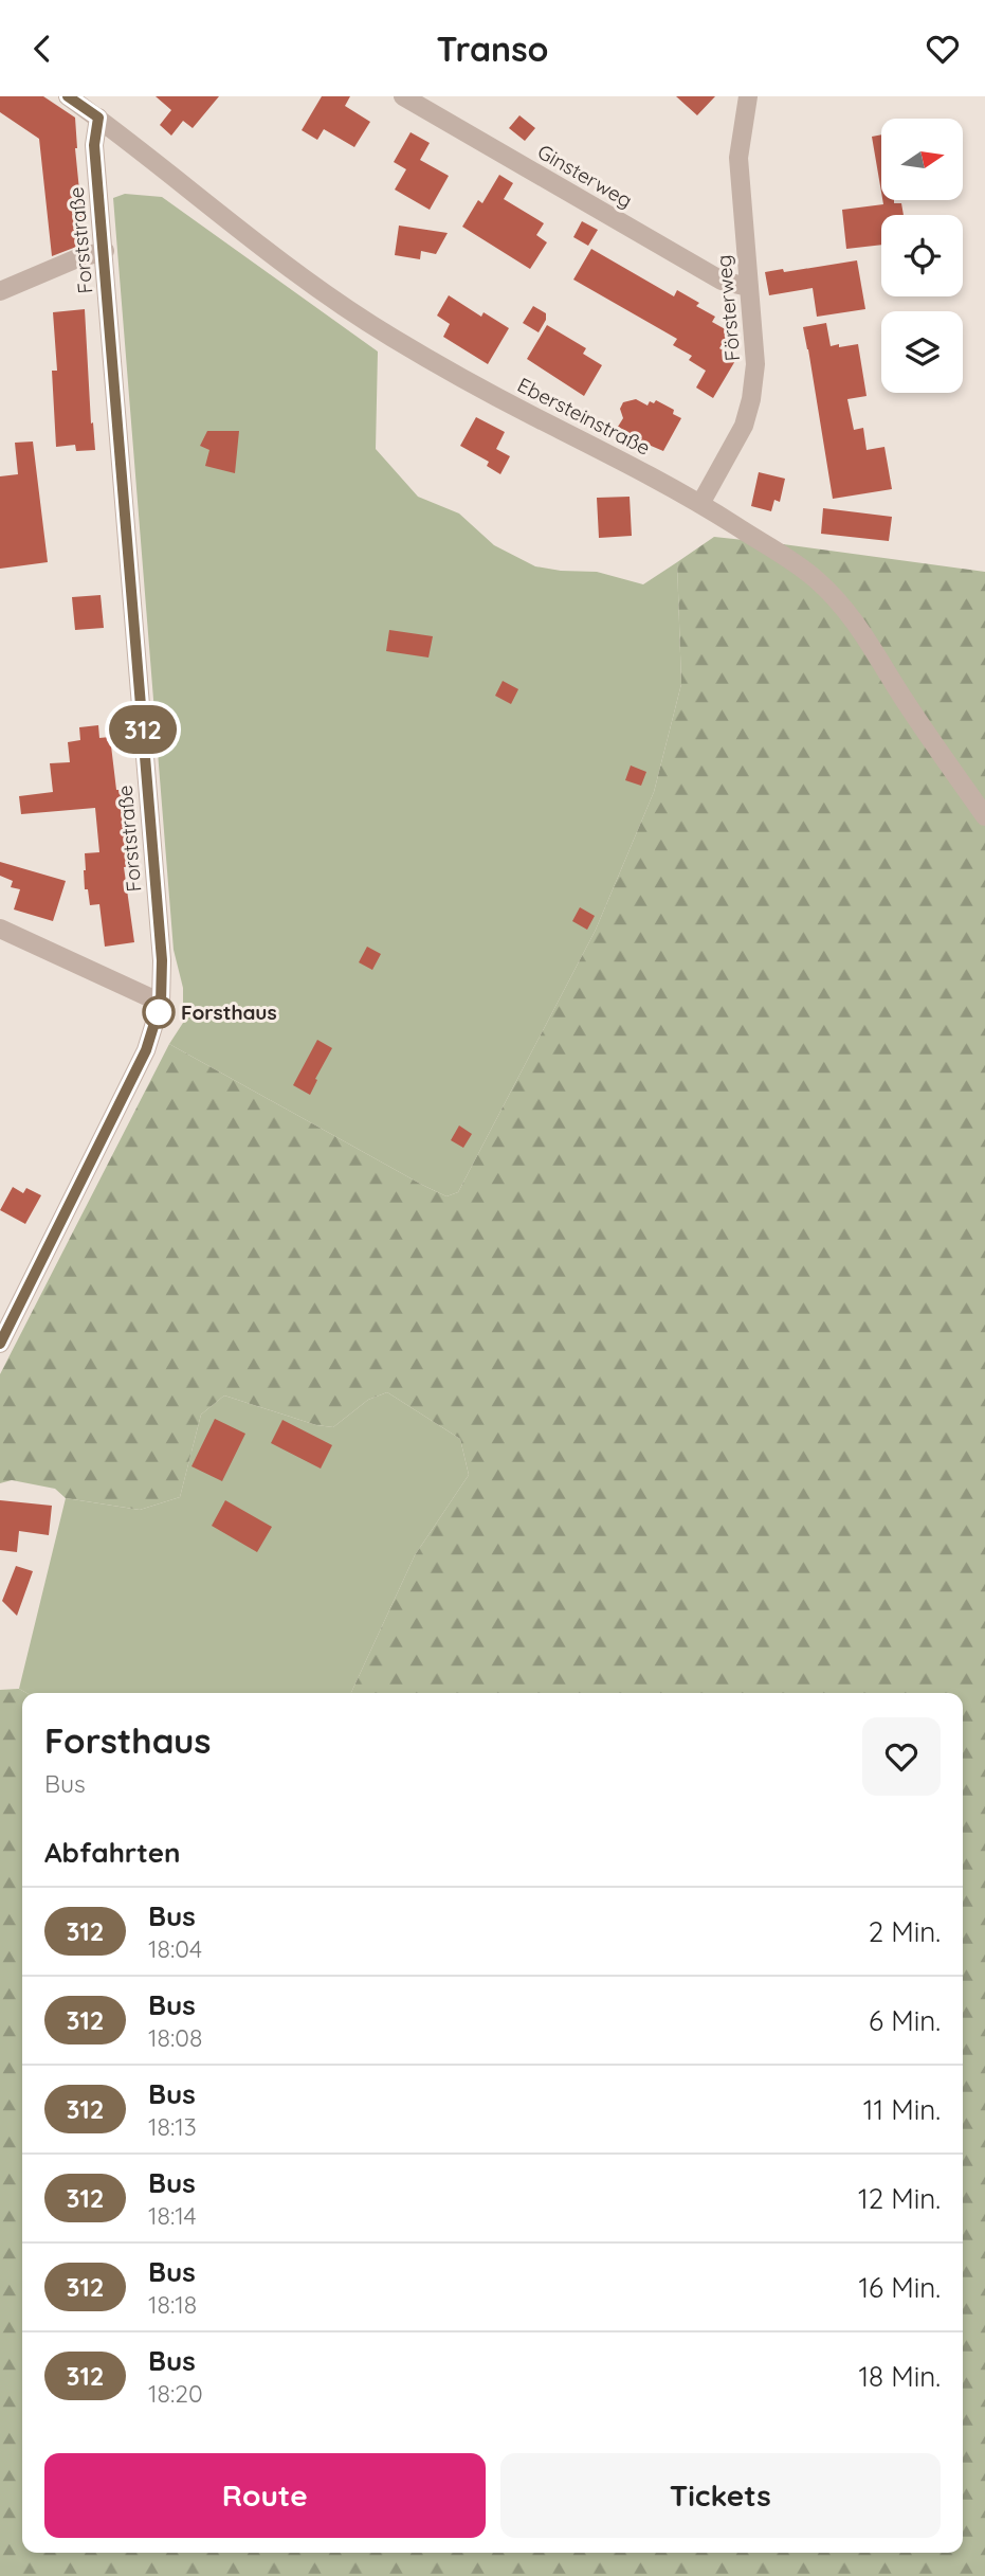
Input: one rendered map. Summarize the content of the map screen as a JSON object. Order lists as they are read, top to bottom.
{
  "streets": {
    "street": [
      "Ginsterweg",
      "Forststraße",
      "Försterweg",
      "Ebersteinstraße"
    ]
  },
  "crossings": [
    ["Ginsterweg", "Försterweg"],
    ["Forststraße", "Ebersteinstraße"],
    ["Försterweg", "Ebersteinstraße"]
  ],
  "places": ["Forsthaus"],
  "lines": ["bus line 312"],
  "north": "right",
  "page": {
    "header": "Transo",
    "on_map": "312",
    "heading": [
      ["Forsthaus", "Bus"],
      "Abfahrten"
    ],
    "list": [
      {
        "mark": "312",
        "name": "Bus",
        "note": "18:04",
        "value": "2 Min."
      },
      {
        "mark": "312",
        "name": "Bus",
        "note": "18:08",
        "value": "6 Min."
      },
      {
        "mark": "312",
        "name": "Bus",
        "note": "18:13",
        "value": "11 Min."
      },
      {
        "mark": "312",
        "name": "Bus",
        "note": "18:14",
        "value": "12 Min."
      },
      {
        "mark": "312",
        "name": "Bus",
        "note": "18:18",
        "value": "16 Min."
      },
      {
        "mark": "312",
        "name": "Bus",
        "note": "18:20",
        "value": "18 Min."
      }
    ],
    "buttons": ["Route", "Tickets"]
  }
}
